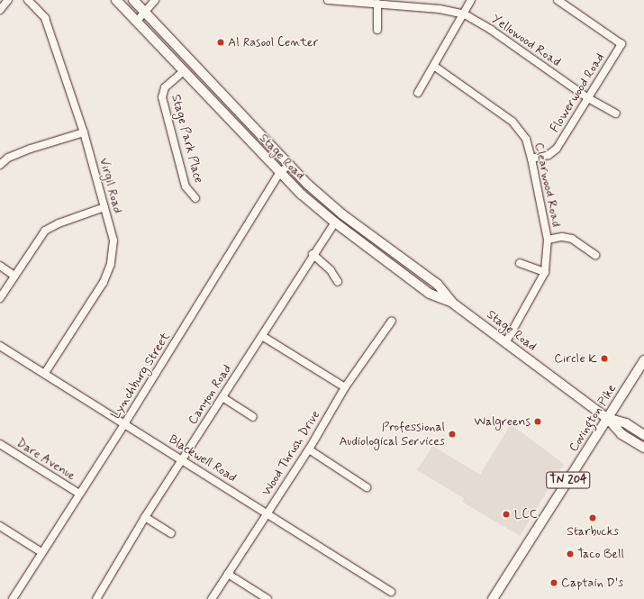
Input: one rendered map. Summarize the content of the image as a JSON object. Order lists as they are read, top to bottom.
{
  "streets": {
    "main road": ["Stage Road", "Covington Pike", "TN 204"],
    "street": [
      "Yellowood Road",
      "Flowerwood Road",
      "Stage Park Place",
      "Clearwood Road",
      "Virgil Road",
      "Lynchburg Street",
      "Canyon Road",
      "Wood Thrush Drive",
      "Blackwell Road",
      "Dare Avenue"
    ]
  },
  "crossings": [
    ["Yellowood Road", "Flowerwood Road"],
    ["Flowerwood Road", "Clearwood Road"],
    ["Stage Park Place", "Stage Road"],
    ["Stage Road", "Clearwood Road"],
    ["Stage Road", "Lynchburg Street"],
    ["Stage Road", "Canyon Road"],
    ["Stage Road", "Covington Pike"],
    ["Virgil Road", "Blackwell Road"],
    ["Lynchburg Street", "Blackwell Road"],
    ["Lynchburg Street", "Dare Avenue"],
    ["Canyon Road", "Blackwell Road"],
    ["Wood Thrush Drive", "Blackwell Road"]
  ],
  "places": [
    "Al Rasool Center",
    "Circle K",
    "Walgreens",
    "Professional Audiological Services",
    "LCC",
    "Starbucks",
    "Taco Bell",
    "Captain D's"
  ]
}
